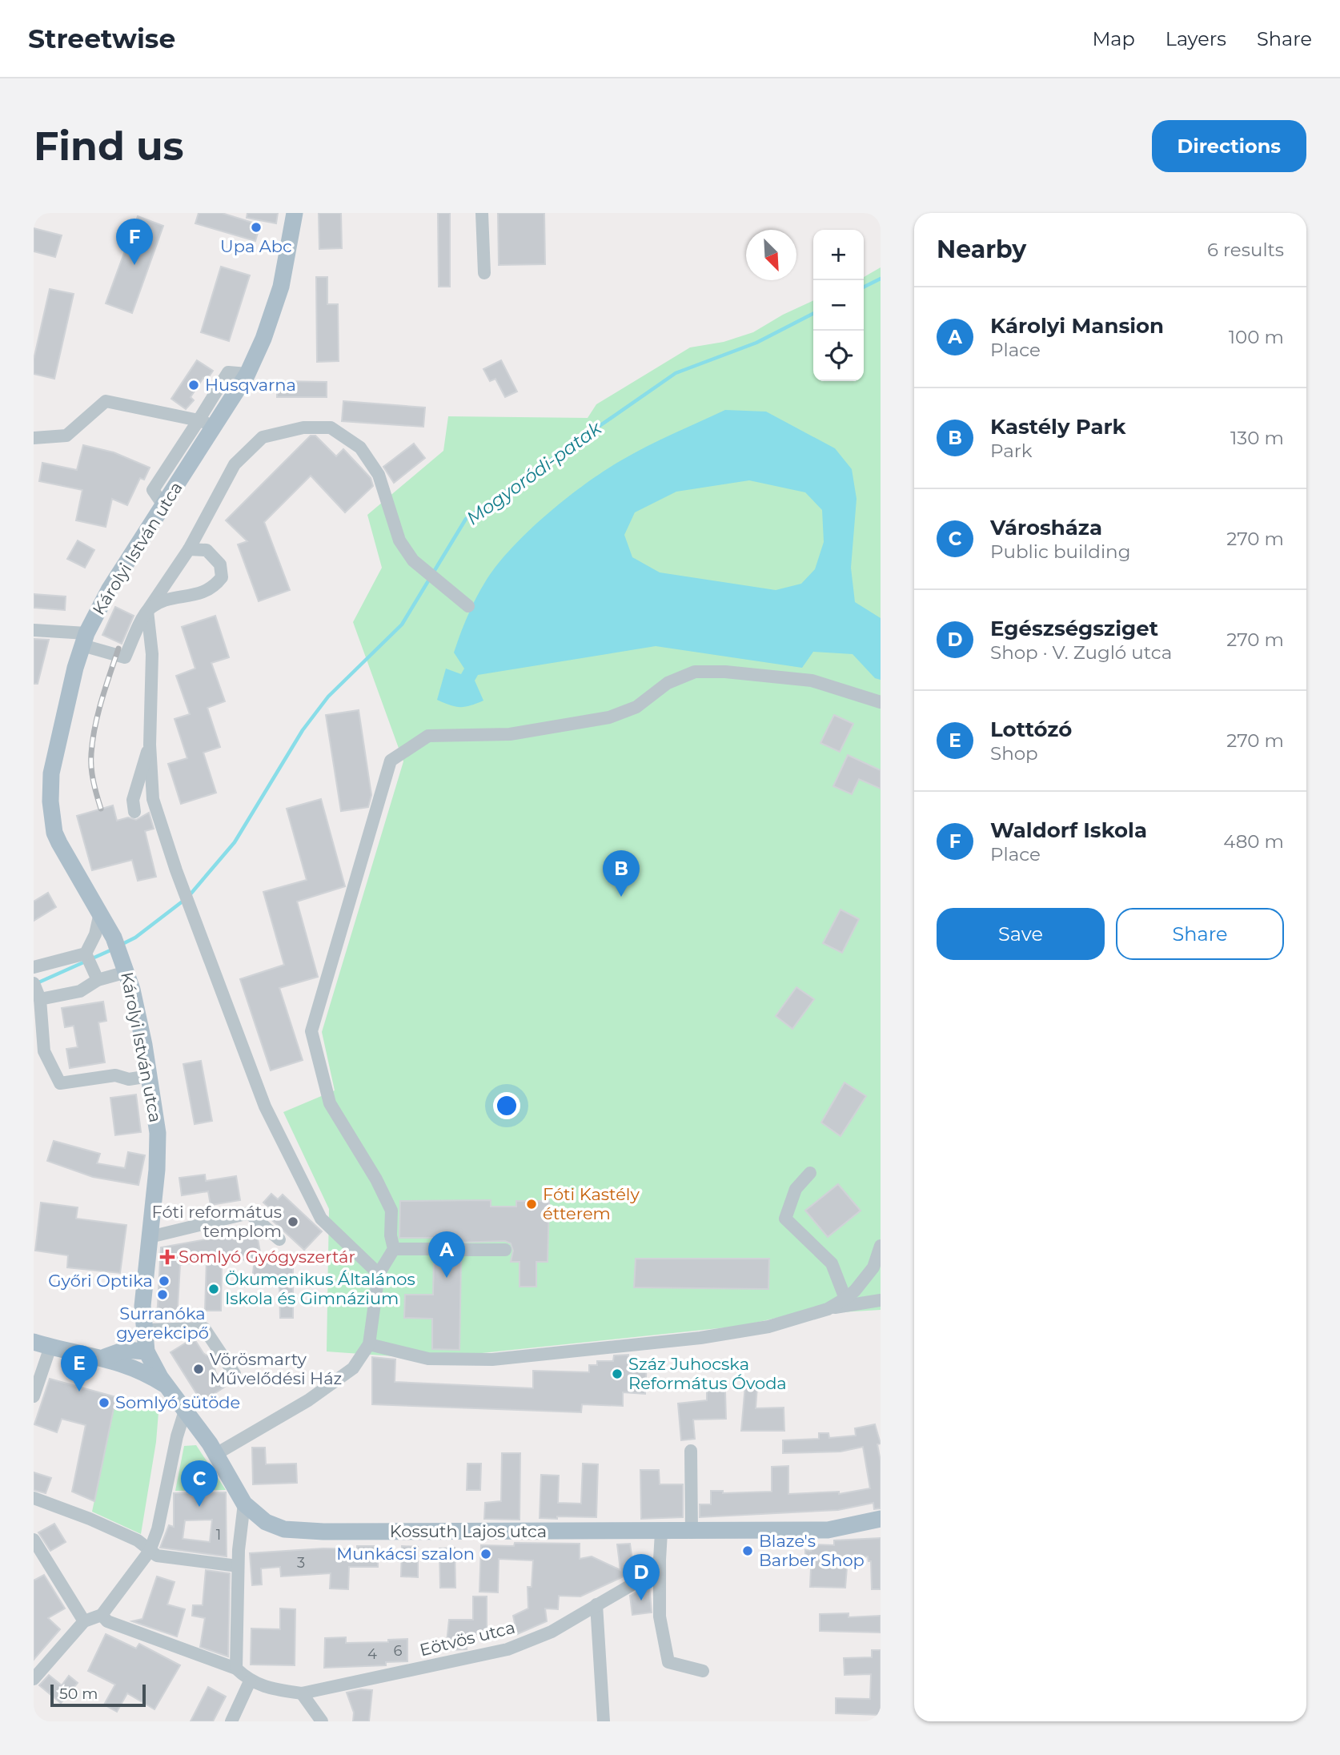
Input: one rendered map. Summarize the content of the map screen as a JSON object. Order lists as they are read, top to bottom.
{
  "streets": {
    "main road": ["Károlyi István utca", "Kossuth Lajos utca"],
    "street": ["Eötvös utca"]
  },
  "crossings": [
    ["Károlyi István utca", "Kossuth Lajos utca"]
  ],
  "water": ["Mogyoródi-patak"],
  "places": {
    "other": [
      "Upa Abc",
      "Husqvarna",
      "Fóti Kastély étterem",
      "Fóti református templom",
      "Győri Optika",
      "Ökumenikus Általános Iskola és Gimnázium",
      "Surranóka gyerekcipő",
      "Vörösmarty Művelődési Ház",
      "Száz Juhocska Református Óvoda",
      "Somlyó sütöde",
      "Blaze's Barber Shop",
      "Munkácsi szalon"
    ],
    "health": ["Somlyó Gyógyszertár"]
  },
  "house_numbers": [
    "1",
    "3",
    "6",
    "4"
  ],
  "scale_bar": "50 m",
  "north": "bottom right",
  "page": {
    "header": "Streetwise",
    "nav": ["Map", "Layers", "Share"],
    "buttons": [
      "Directions",
      ["Save", "Share"]
    ],
    "title": "Find us",
    "heading": ["Nearby", "6 results"],
    "pins": [
      "F",
      "B",
      "A",
      "E",
      "C",
      "D"
    ],
    "map_buttons": ["+", "−"],
    "list": [
      {
        "mark": "A",
        "name": "Károlyi Mansion",
        "note": "Place",
        "value": "100 m"
      },
      {
        "mark": "B",
        "name": "Kastély Park",
        "note": "Park",
        "value": "130 m"
      },
      {
        "mark": "C",
        "name": "Városháza",
        "note": "Public building",
        "value": "270 m"
      },
      {
        "mark": "D",
        "name": "Egészségsziget",
        "note": "Shop · V. Zugló utca",
        "value": "270 m"
      },
      {
        "mark": "E",
        "name": "Lottózó",
        "note": "Shop",
        "value": "270 m"
      },
      {
        "mark": "F",
        "name": "Waldorf Iskola",
        "note": "Place",
        "value": "480 m"
      }
    ],
    "scale": "50 m"
  }
}
